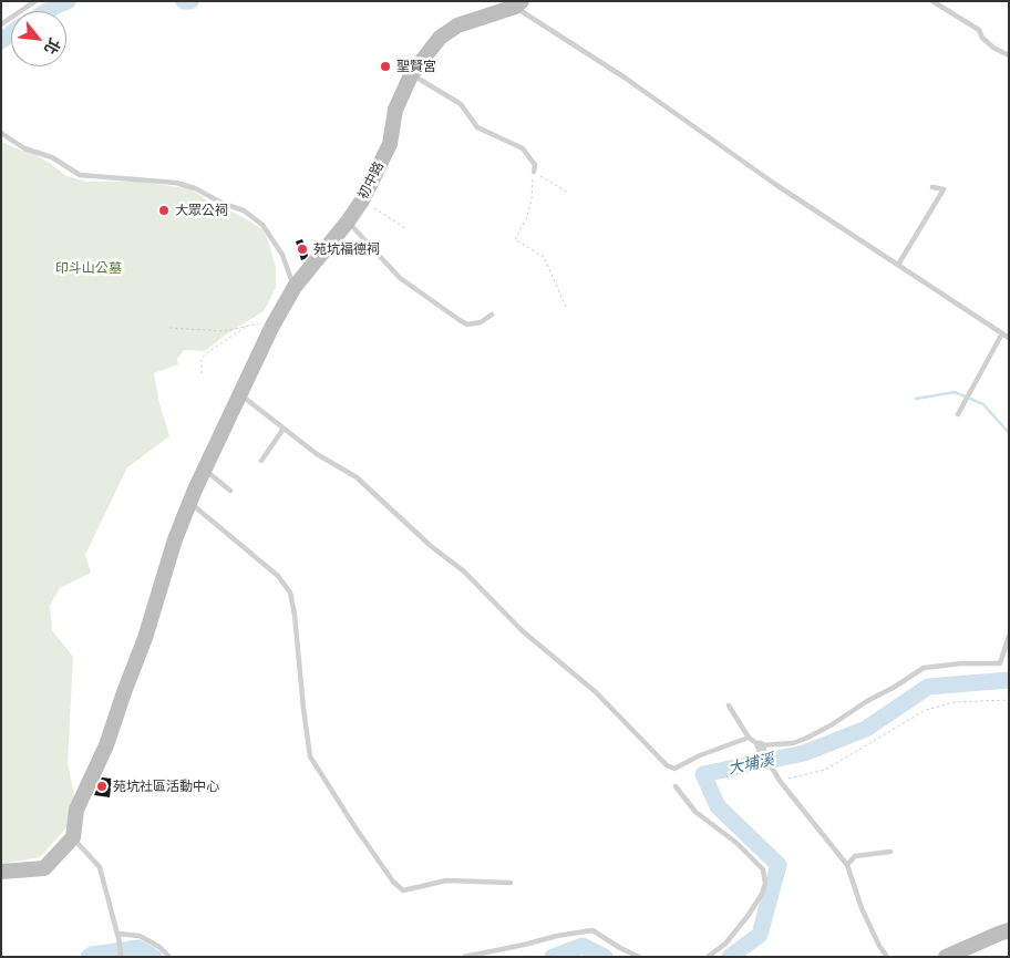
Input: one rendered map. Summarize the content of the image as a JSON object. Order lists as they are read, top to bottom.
{
  "streets": {
    "street": ["初中路"]
  },
  "water": ["大埔溪"],
  "parks": ["印斗山公墓"],
  "places": [
    "聖賢宮",
    "大眾公祠",
    "苑坑福德祠",
    "苑坑社區活動中心"
  ],
  "north": "bottom right"
}
